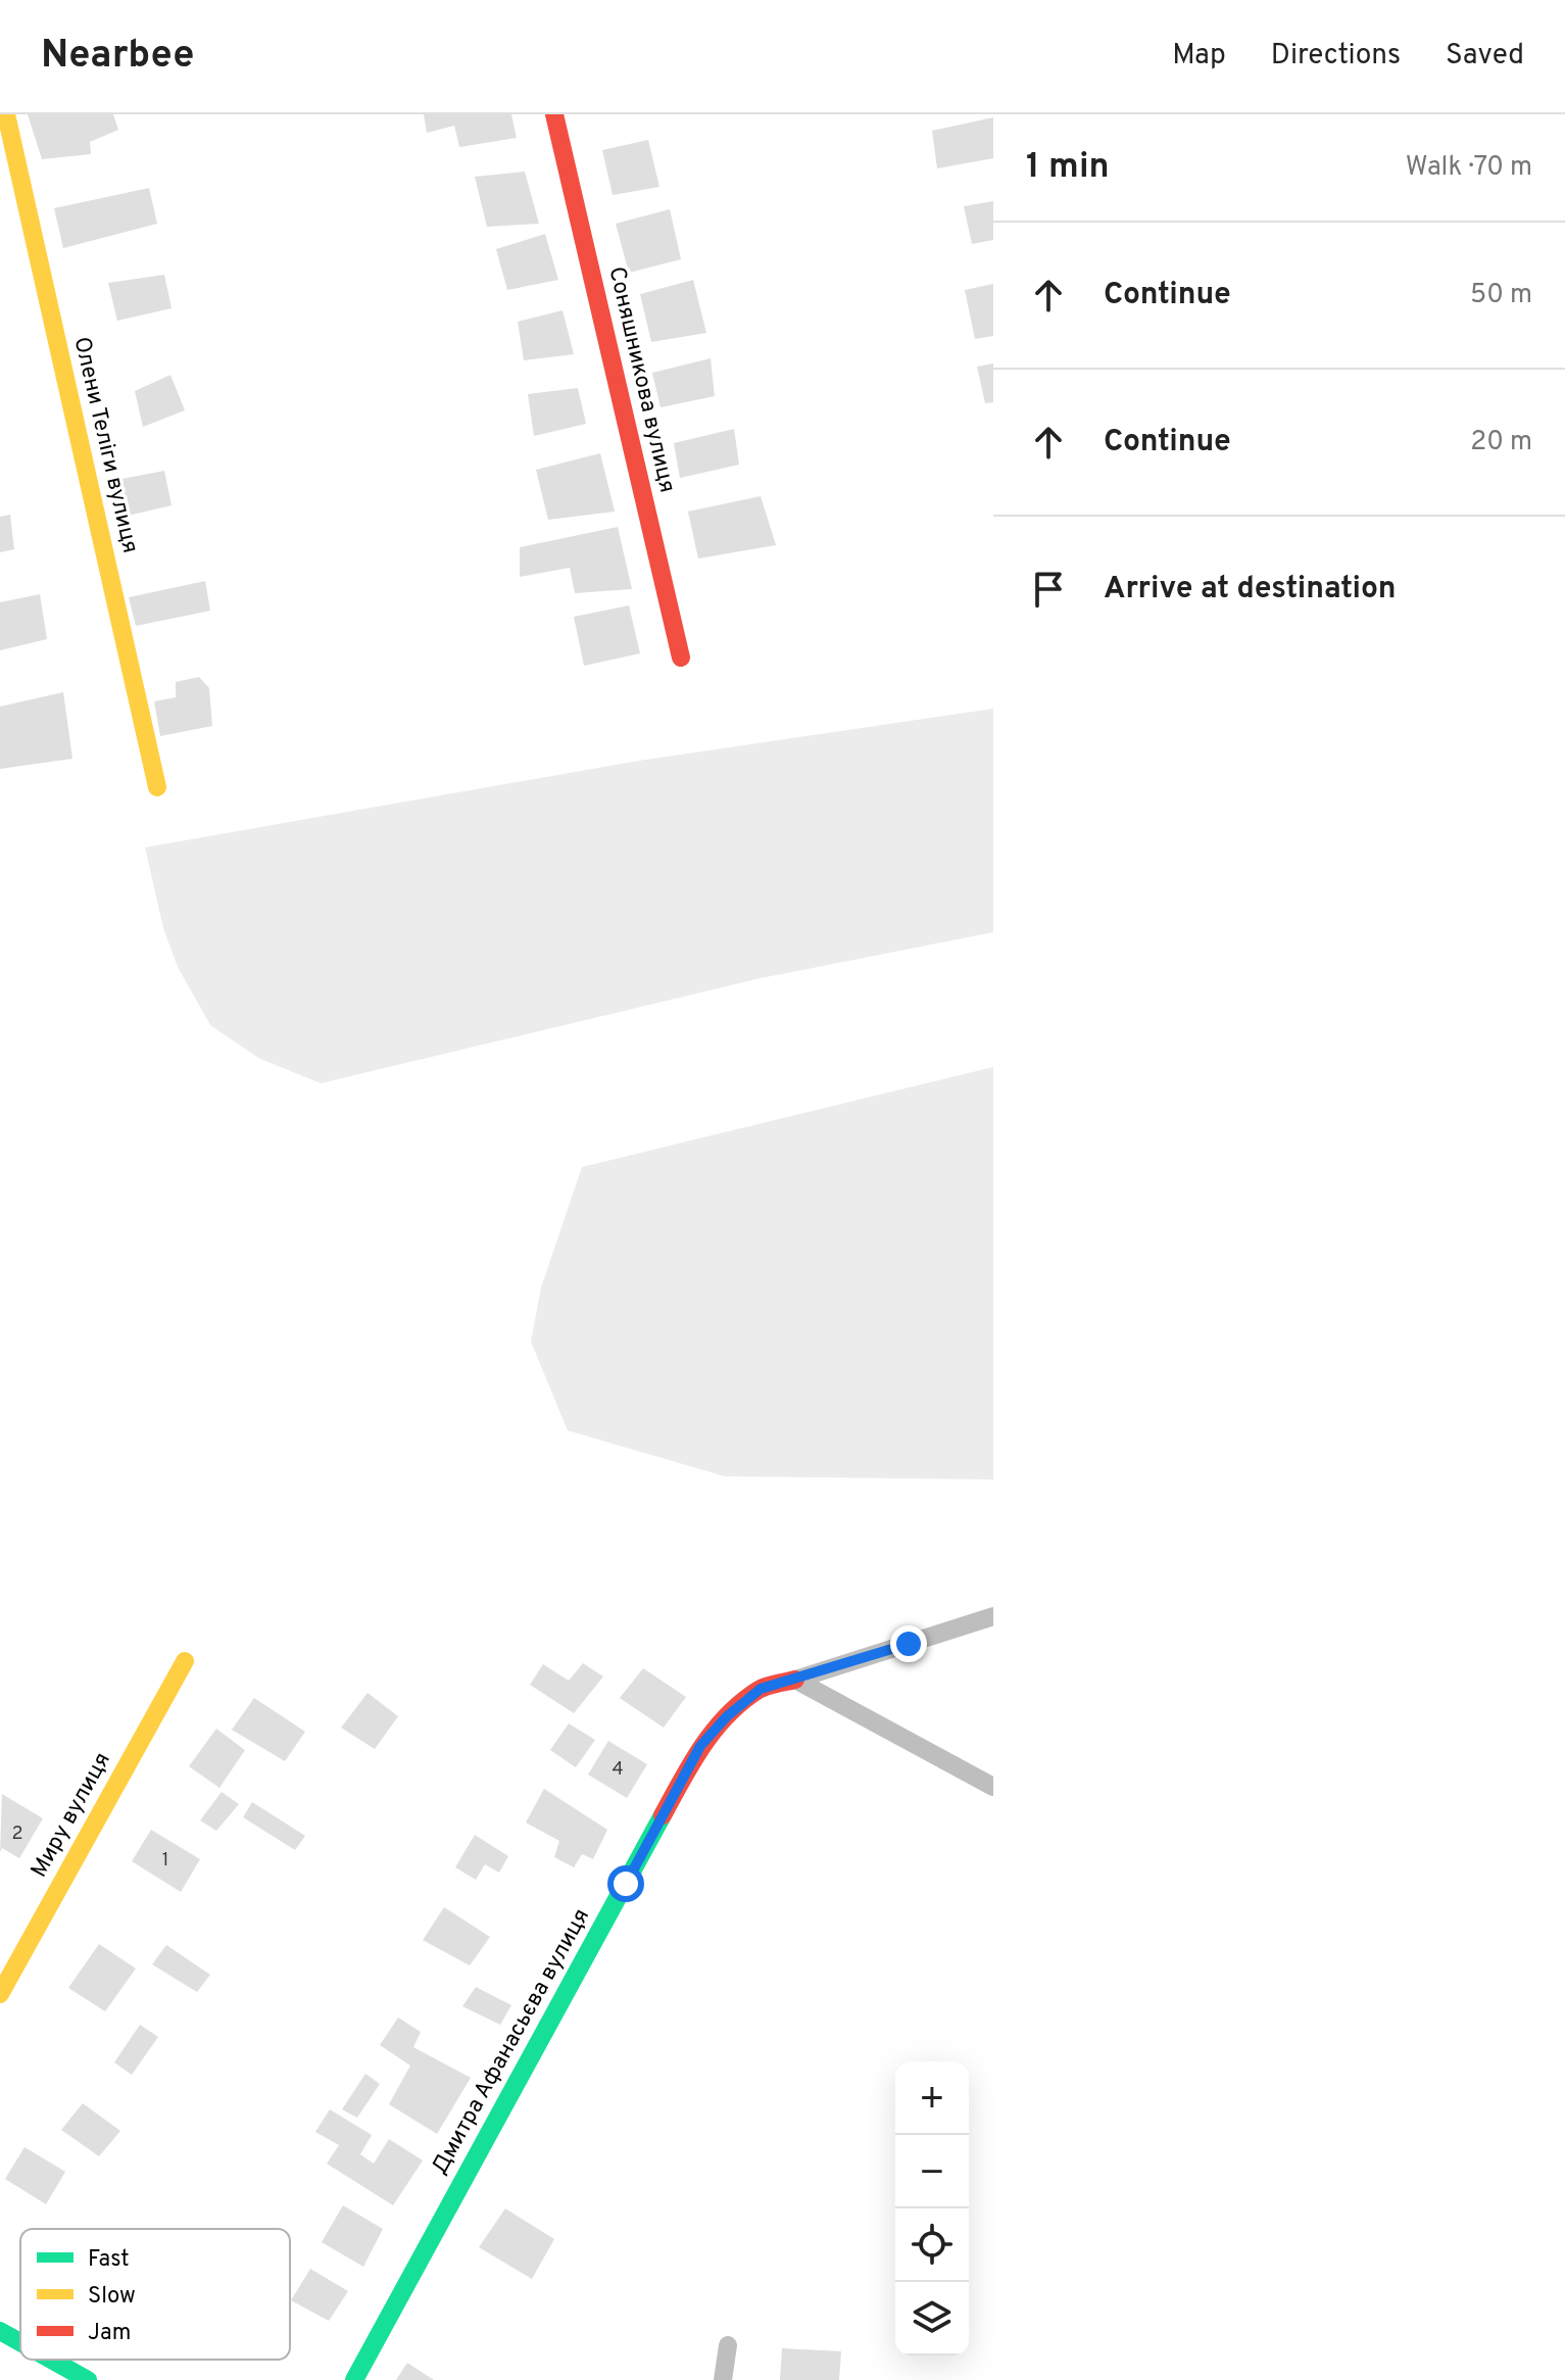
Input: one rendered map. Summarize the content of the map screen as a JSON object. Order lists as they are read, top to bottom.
{
  "streets": {
    "street": [
      "Соняшникова вулиця",
      "Олени Теліги вулиця",
      "Миру вулиця",
      "Дмитра Афанасьєва вулиця"
    ]
  },
  "house_numbers": ["4", "2", "1"],
  "legend": ["Fast", "Slow", "Jam"],
  "page": {
    "header": "Nearbee",
    "nav": ["Map", "Directions", "Saved"],
    "heading": ["1 min", "Walk · 70 m"],
    "list": [
      ["Continue", "50 m"],
      ["Continue", "20 m"],
      "Arrive at destination"
    ],
    "map_buttons": ["+", "−"]
  }
}
